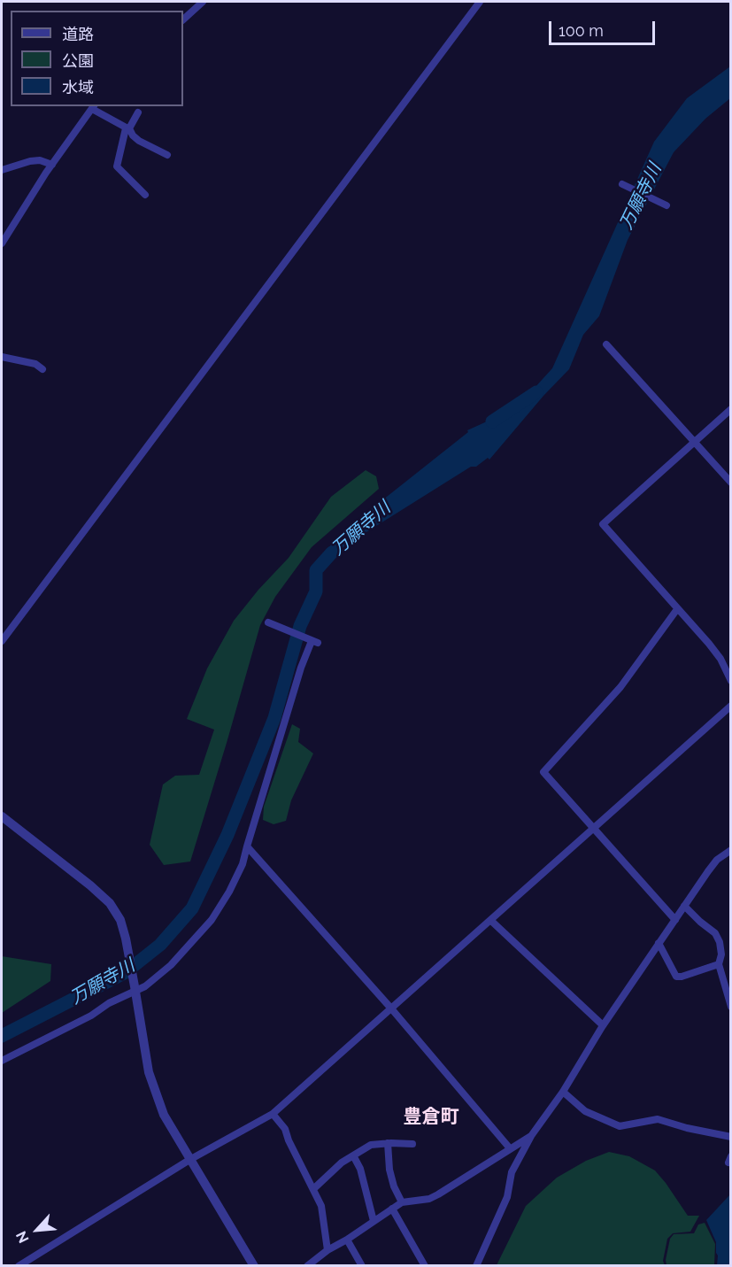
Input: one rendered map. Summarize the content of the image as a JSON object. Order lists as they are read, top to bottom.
{
  "districts": ["豊倉町"],
  "water": ["万願寺川"],
  "legend": ["道路", "公園", "水域"],
  "scale_bar": "100 m",
  "north": "bottom left"
}
